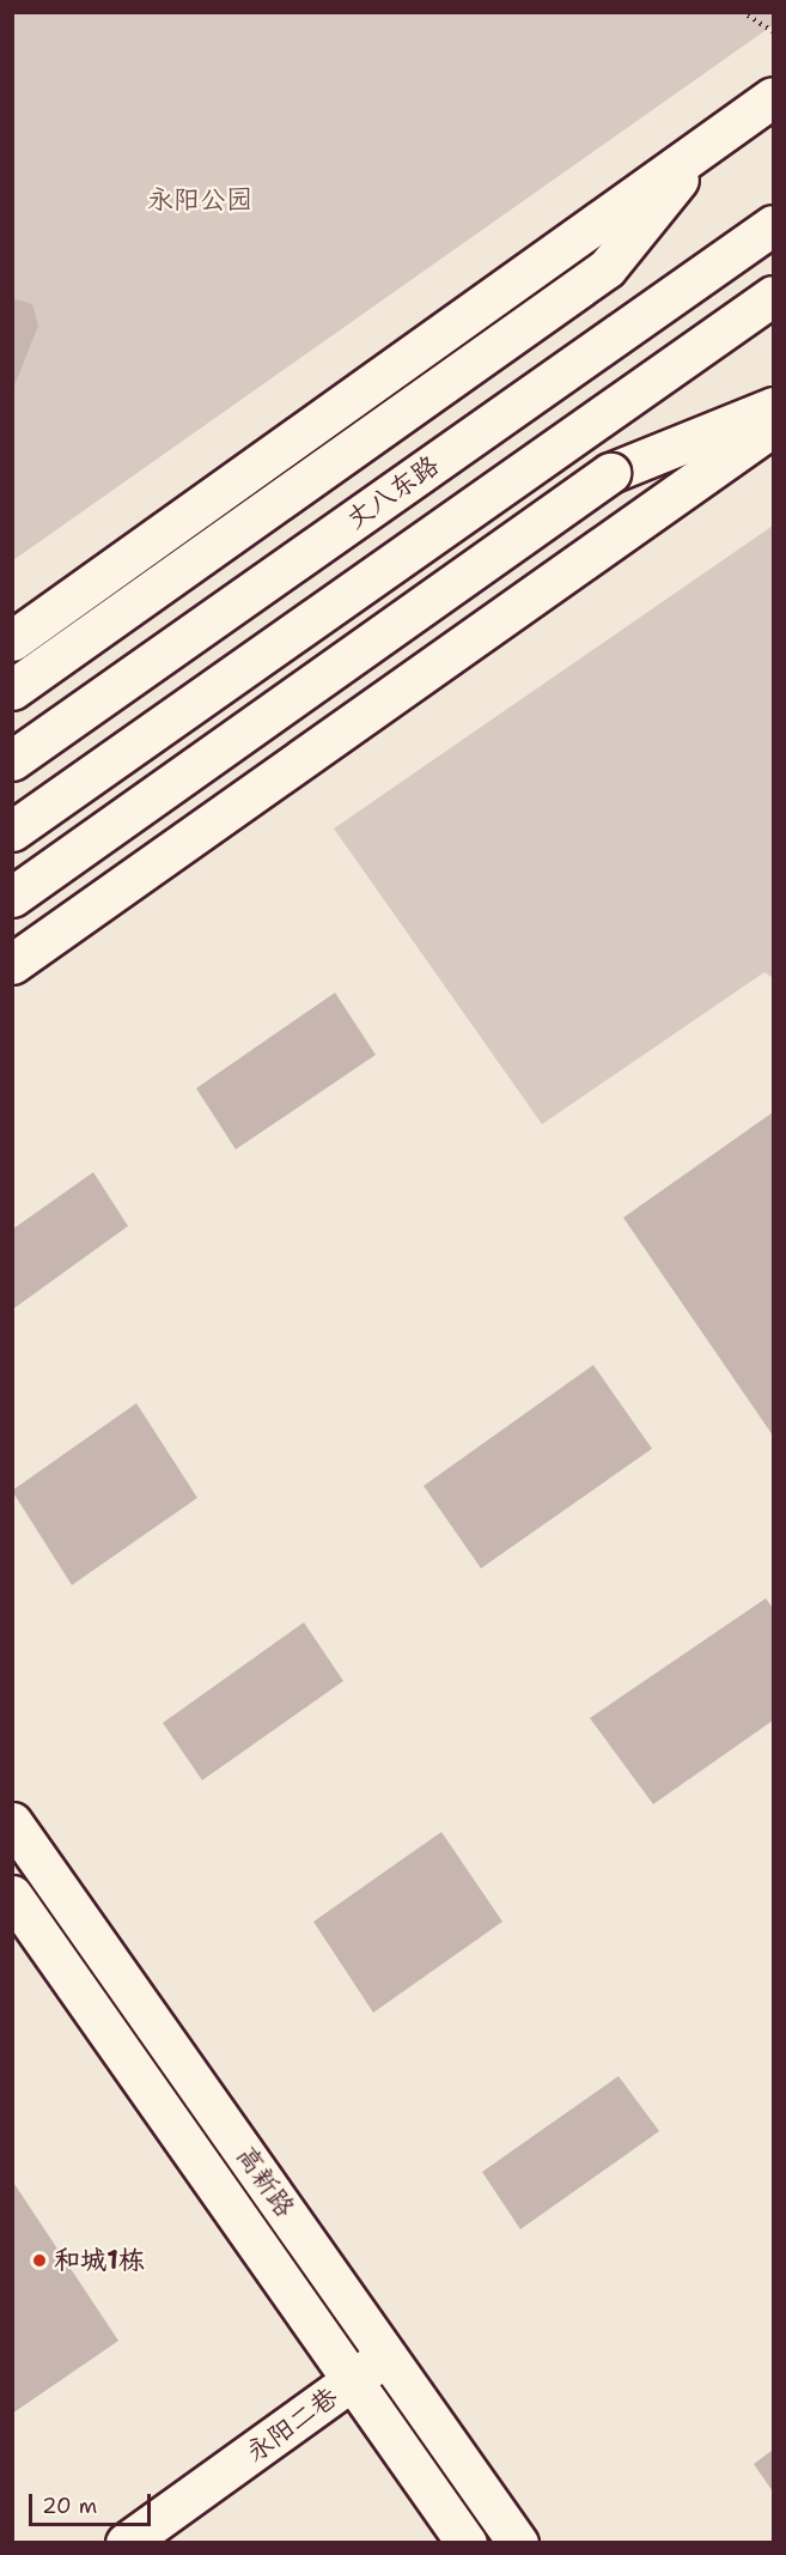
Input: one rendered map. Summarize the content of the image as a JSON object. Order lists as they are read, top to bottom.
{
  "streets": {
    "main road": ["丈八东路", "高新路", "永阳二巷"]
  },
  "crossings": [
    ["高新路", "永阳二巷"]
  ],
  "parks": ["永阳公园"],
  "places": ["和城1栋"],
  "scale_bar": "20 m"
}
